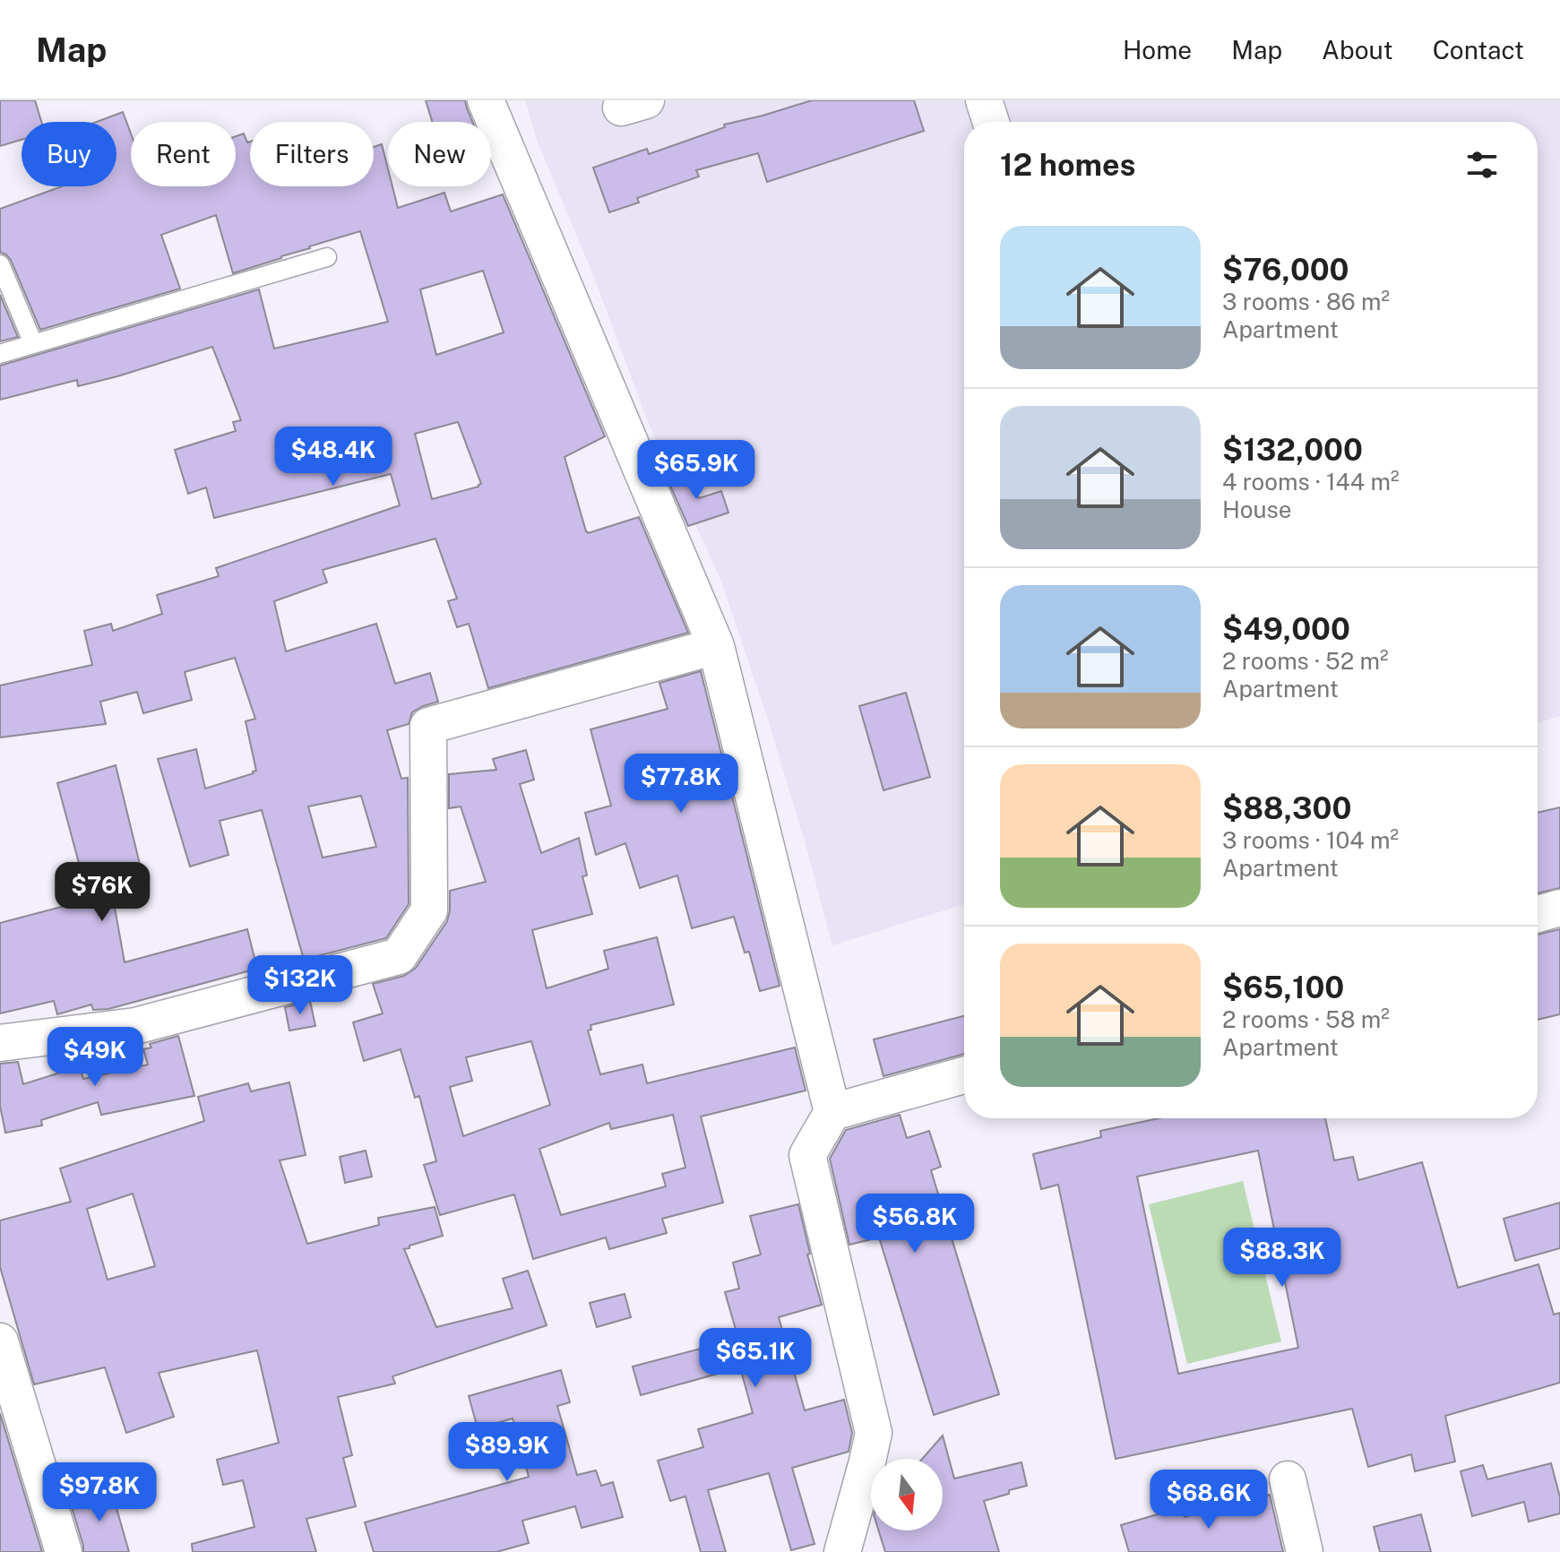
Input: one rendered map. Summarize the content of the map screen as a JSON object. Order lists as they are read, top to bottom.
{
  "north": "bottom",
  "page": {
    "header": "Map",
    "nav": [
      "Home",
      "Map",
      "About",
      "Contact"
    ],
    "chip": [
      "Buy",
      "Rent",
      "Filters",
      "New"
    ],
    "heading": "12 homes",
    "list": [
      {
        "name": "$76,000",
        "note": "3 rooms · 86 m² · Apartment"
      },
      {
        "name": "$132,000",
        "note": "4 rooms · 144 m² · House"
      },
      {
        "name": "$49,000",
        "note": "2 rooms · 52 m² · Apartment"
      },
      {
        "name": "$88,300",
        "note": "3 rooms · 104 m² · Apartment"
      },
      {
        "name": "$65,100",
        "note": "2 rooms · 58 m² · Apartment"
      }
    ],
    "price": [
      "$48.4K",
      "$65.9K",
      "$77.8K",
      "$76K",
      "$132K",
      "$49K",
      "$56.8K",
      "$88.3K",
      "$65.1K",
      "$89.9K",
      "$97.8K",
      "$68.6K"
    ]
  }
}
